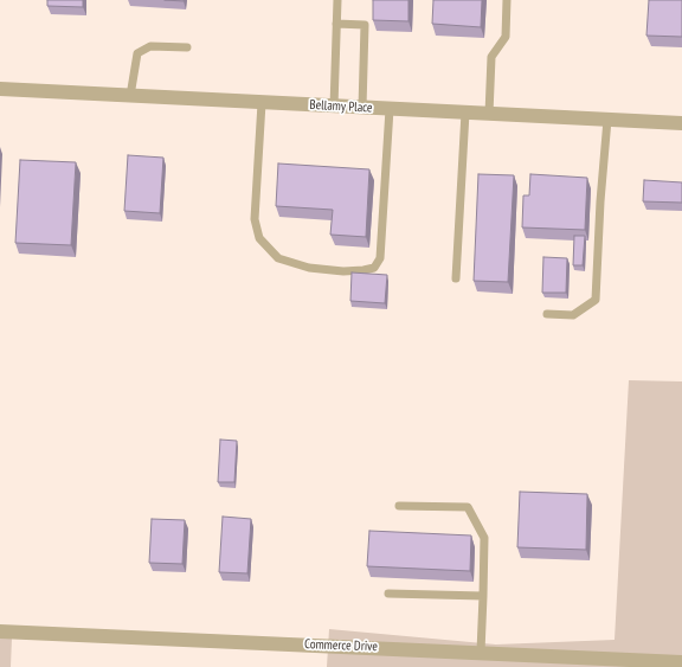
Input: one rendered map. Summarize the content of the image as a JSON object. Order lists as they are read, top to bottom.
{
  "streets": {
    "street": ["Bellamy Place", "Commerce Drive"]
  }
}
